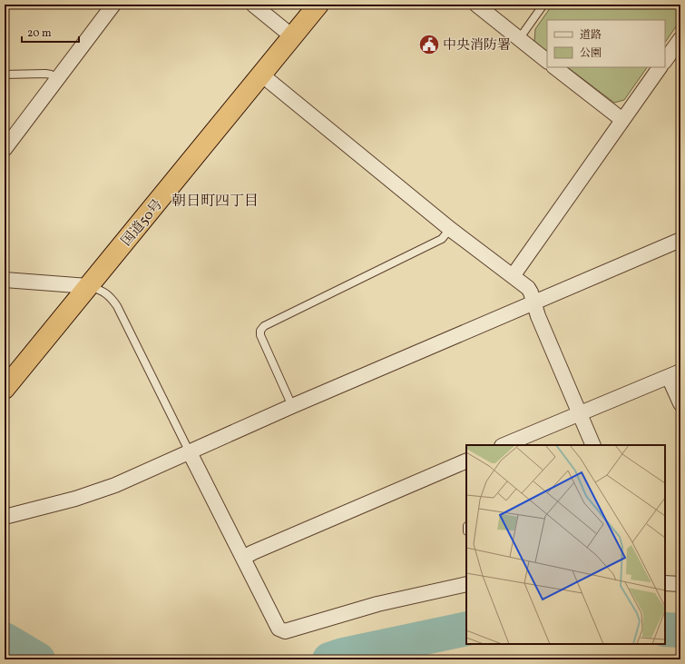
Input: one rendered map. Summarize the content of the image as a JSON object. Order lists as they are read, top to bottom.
{
  "streets": {
    "highway": ["国道50号"]
  },
  "districts": ["朝日町四丁目"],
  "places": {
    "public building": ["中央消防署"]
  },
  "legend": ["道路", "公園"],
  "scale_bar": "20 m"
}
